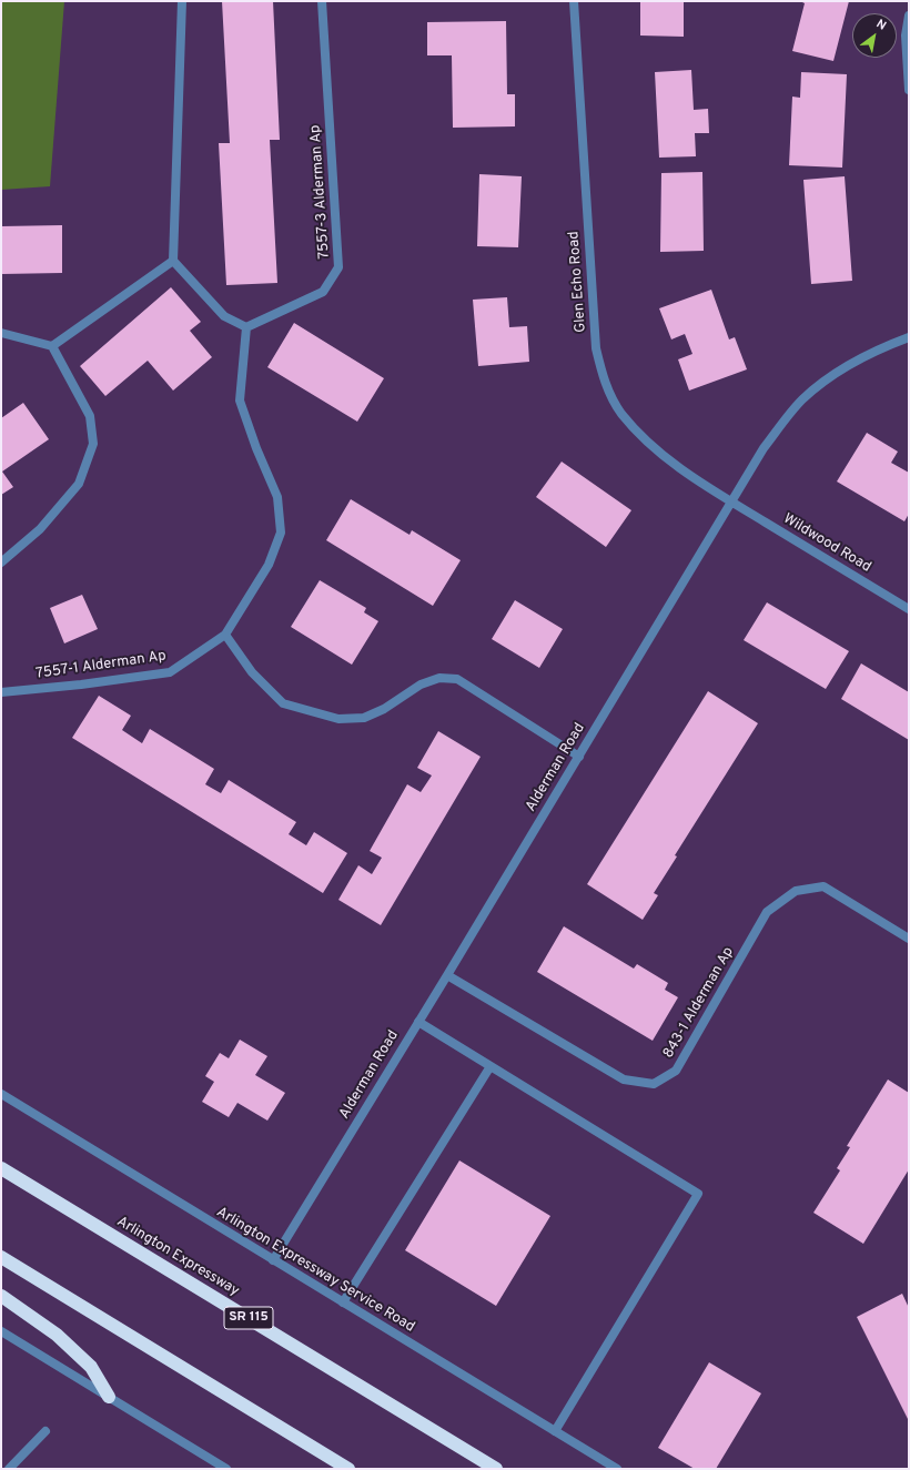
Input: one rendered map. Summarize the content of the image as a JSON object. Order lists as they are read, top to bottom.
{
  "streets": {
    "highway": ["Arlington Expressway", "SR 115"],
    "street": [
      "7557-3 Alderman Ap",
      "Glen Echo Road",
      "Wildwood Road",
      "7557-1 Alderman Ap",
      "Alderman Road",
      "843-1 Alderman Ap",
      "Arlington Expressway Service Road"
    ]
  },
  "crossings": [
    ["Glen Echo Road", "Wildwood Road"],
    ["Glen Echo Road", "Alderman Road"],
    ["Wildwood Road", "Alderman Road"],
    ["Alderman Road", "843-1 Alderman Ap"],
    ["Alderman Road", "Arlington Expressway Service Road"]
  ],
  "north": "top right"
}
